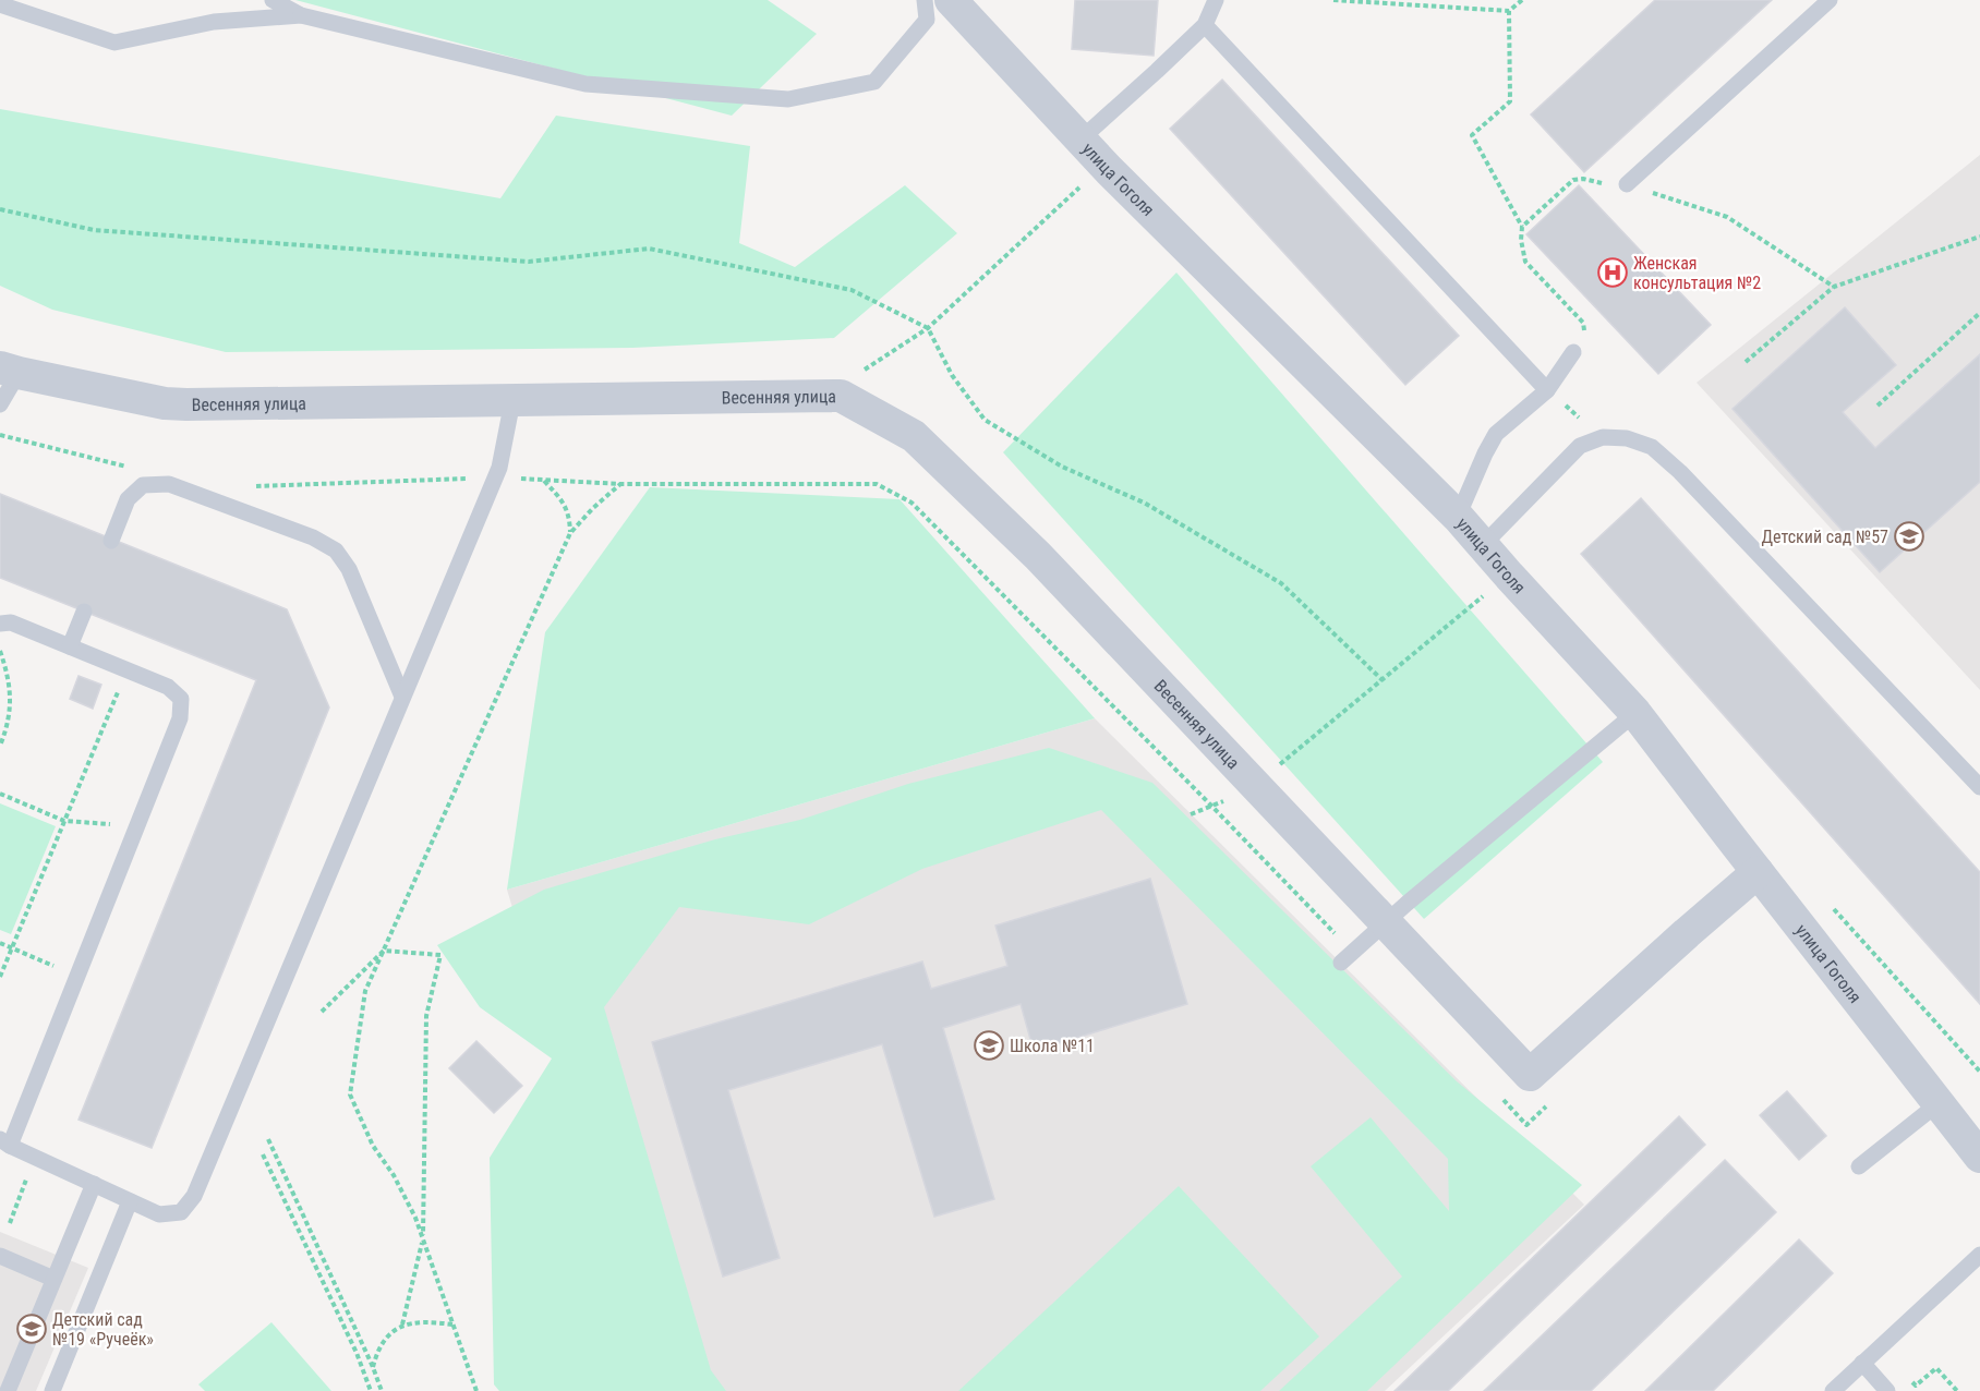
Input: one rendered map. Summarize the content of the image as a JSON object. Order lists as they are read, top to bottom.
{
  "streets": {
    "street": ["улица Гоголя", "Весенняя улица"]
  },
  "crossings": [
    ["улица Гоголя", "Весенняя улица"]
  ],
  "places": {
    "hospital": ["Женская консультация №2"],
    "school or university": ["Детский сад №57", "Школа №11", "Детский сад №19 «Ручеёк»"]
  }
}
